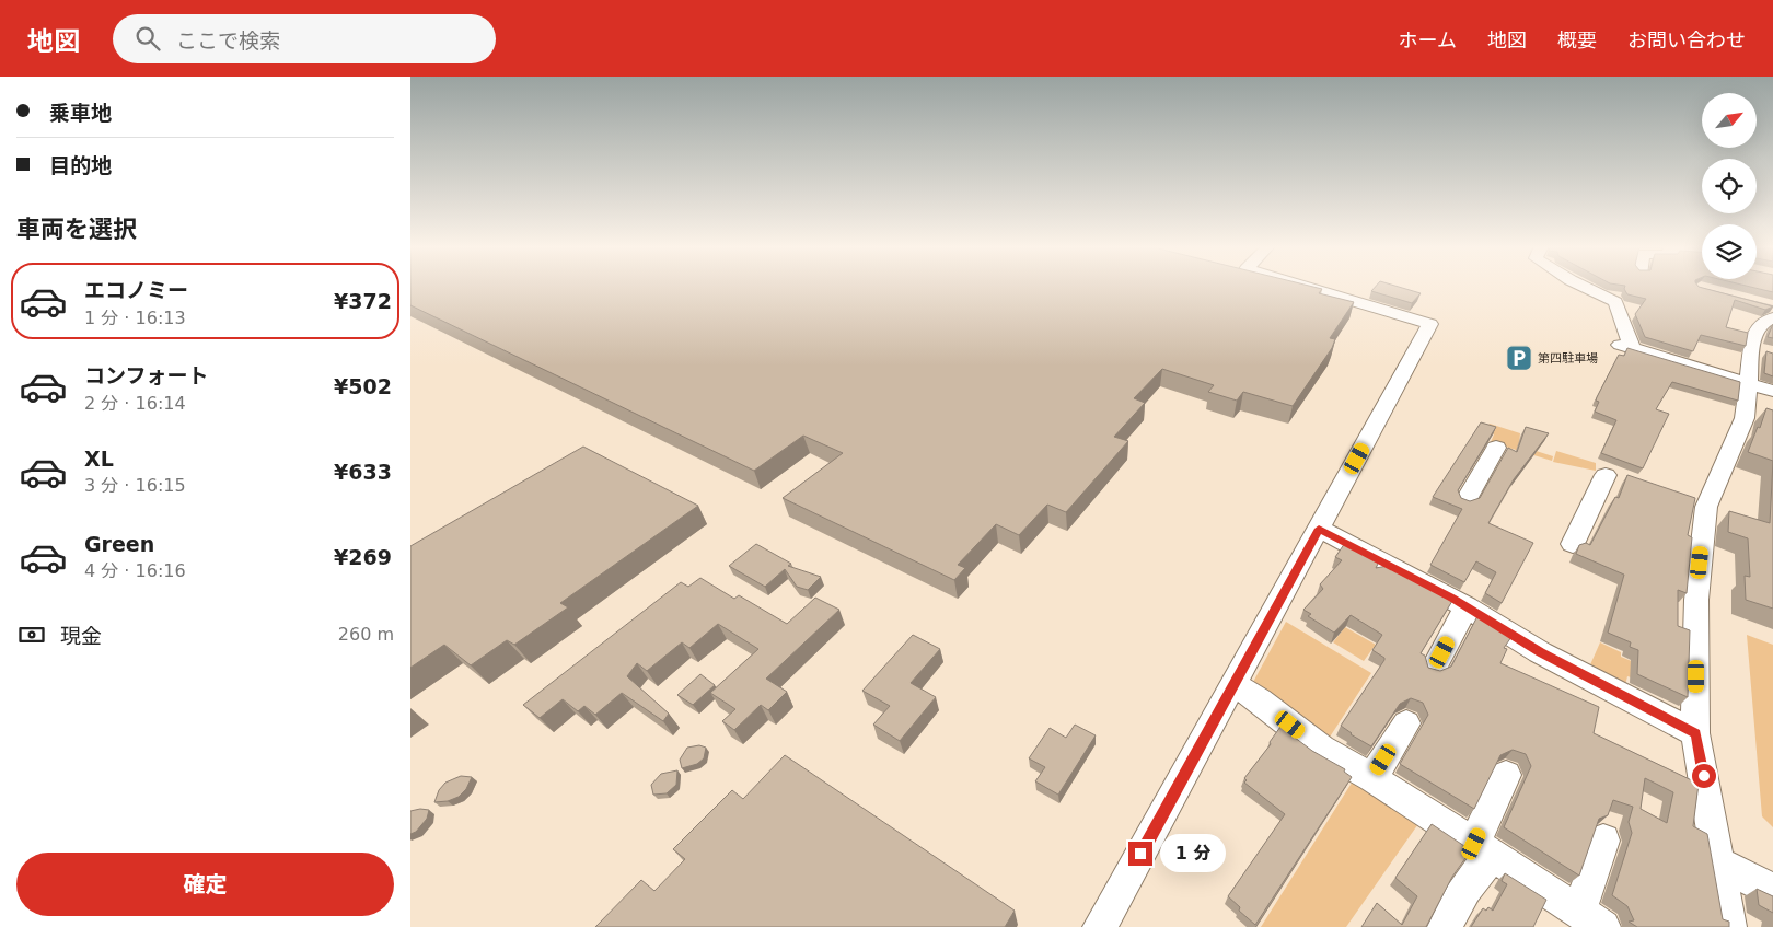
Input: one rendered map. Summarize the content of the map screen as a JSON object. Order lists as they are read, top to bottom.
{
  "places": {
    "parking": ["第四駐車場"]
  },
  "north": "top right",
  "page": {
    "header": "地図",
    "search": "ここで検索",
    "nav": [
      "ホーム",
      "地図",
      "概要",
      "お問い合わせ"
    ],
    "banner": ["乗車地", "目的地"],
    "heading": "車両を選択",
    "list": [
      {
        "name": "エコノミー",
        "note": "1 分 · 16:13",
        "value": "¥372"
      },
      {
        "name": "コンフォート",
        "note": "2 分 · 16:14",
        "value": "¥502"
      },
      {
        "name": "XL",
        "note": "3 分 · 16:15",
        "value": "¥633"
      },
      {
        "name": "Green",
        "note": "4 分 · 16:16",
        "value": "¥269"
      }
    ],
    "pay": ["現金", "260 m"],
    "bubble": "1 分",
    "buttons": "確定"
  }
}
